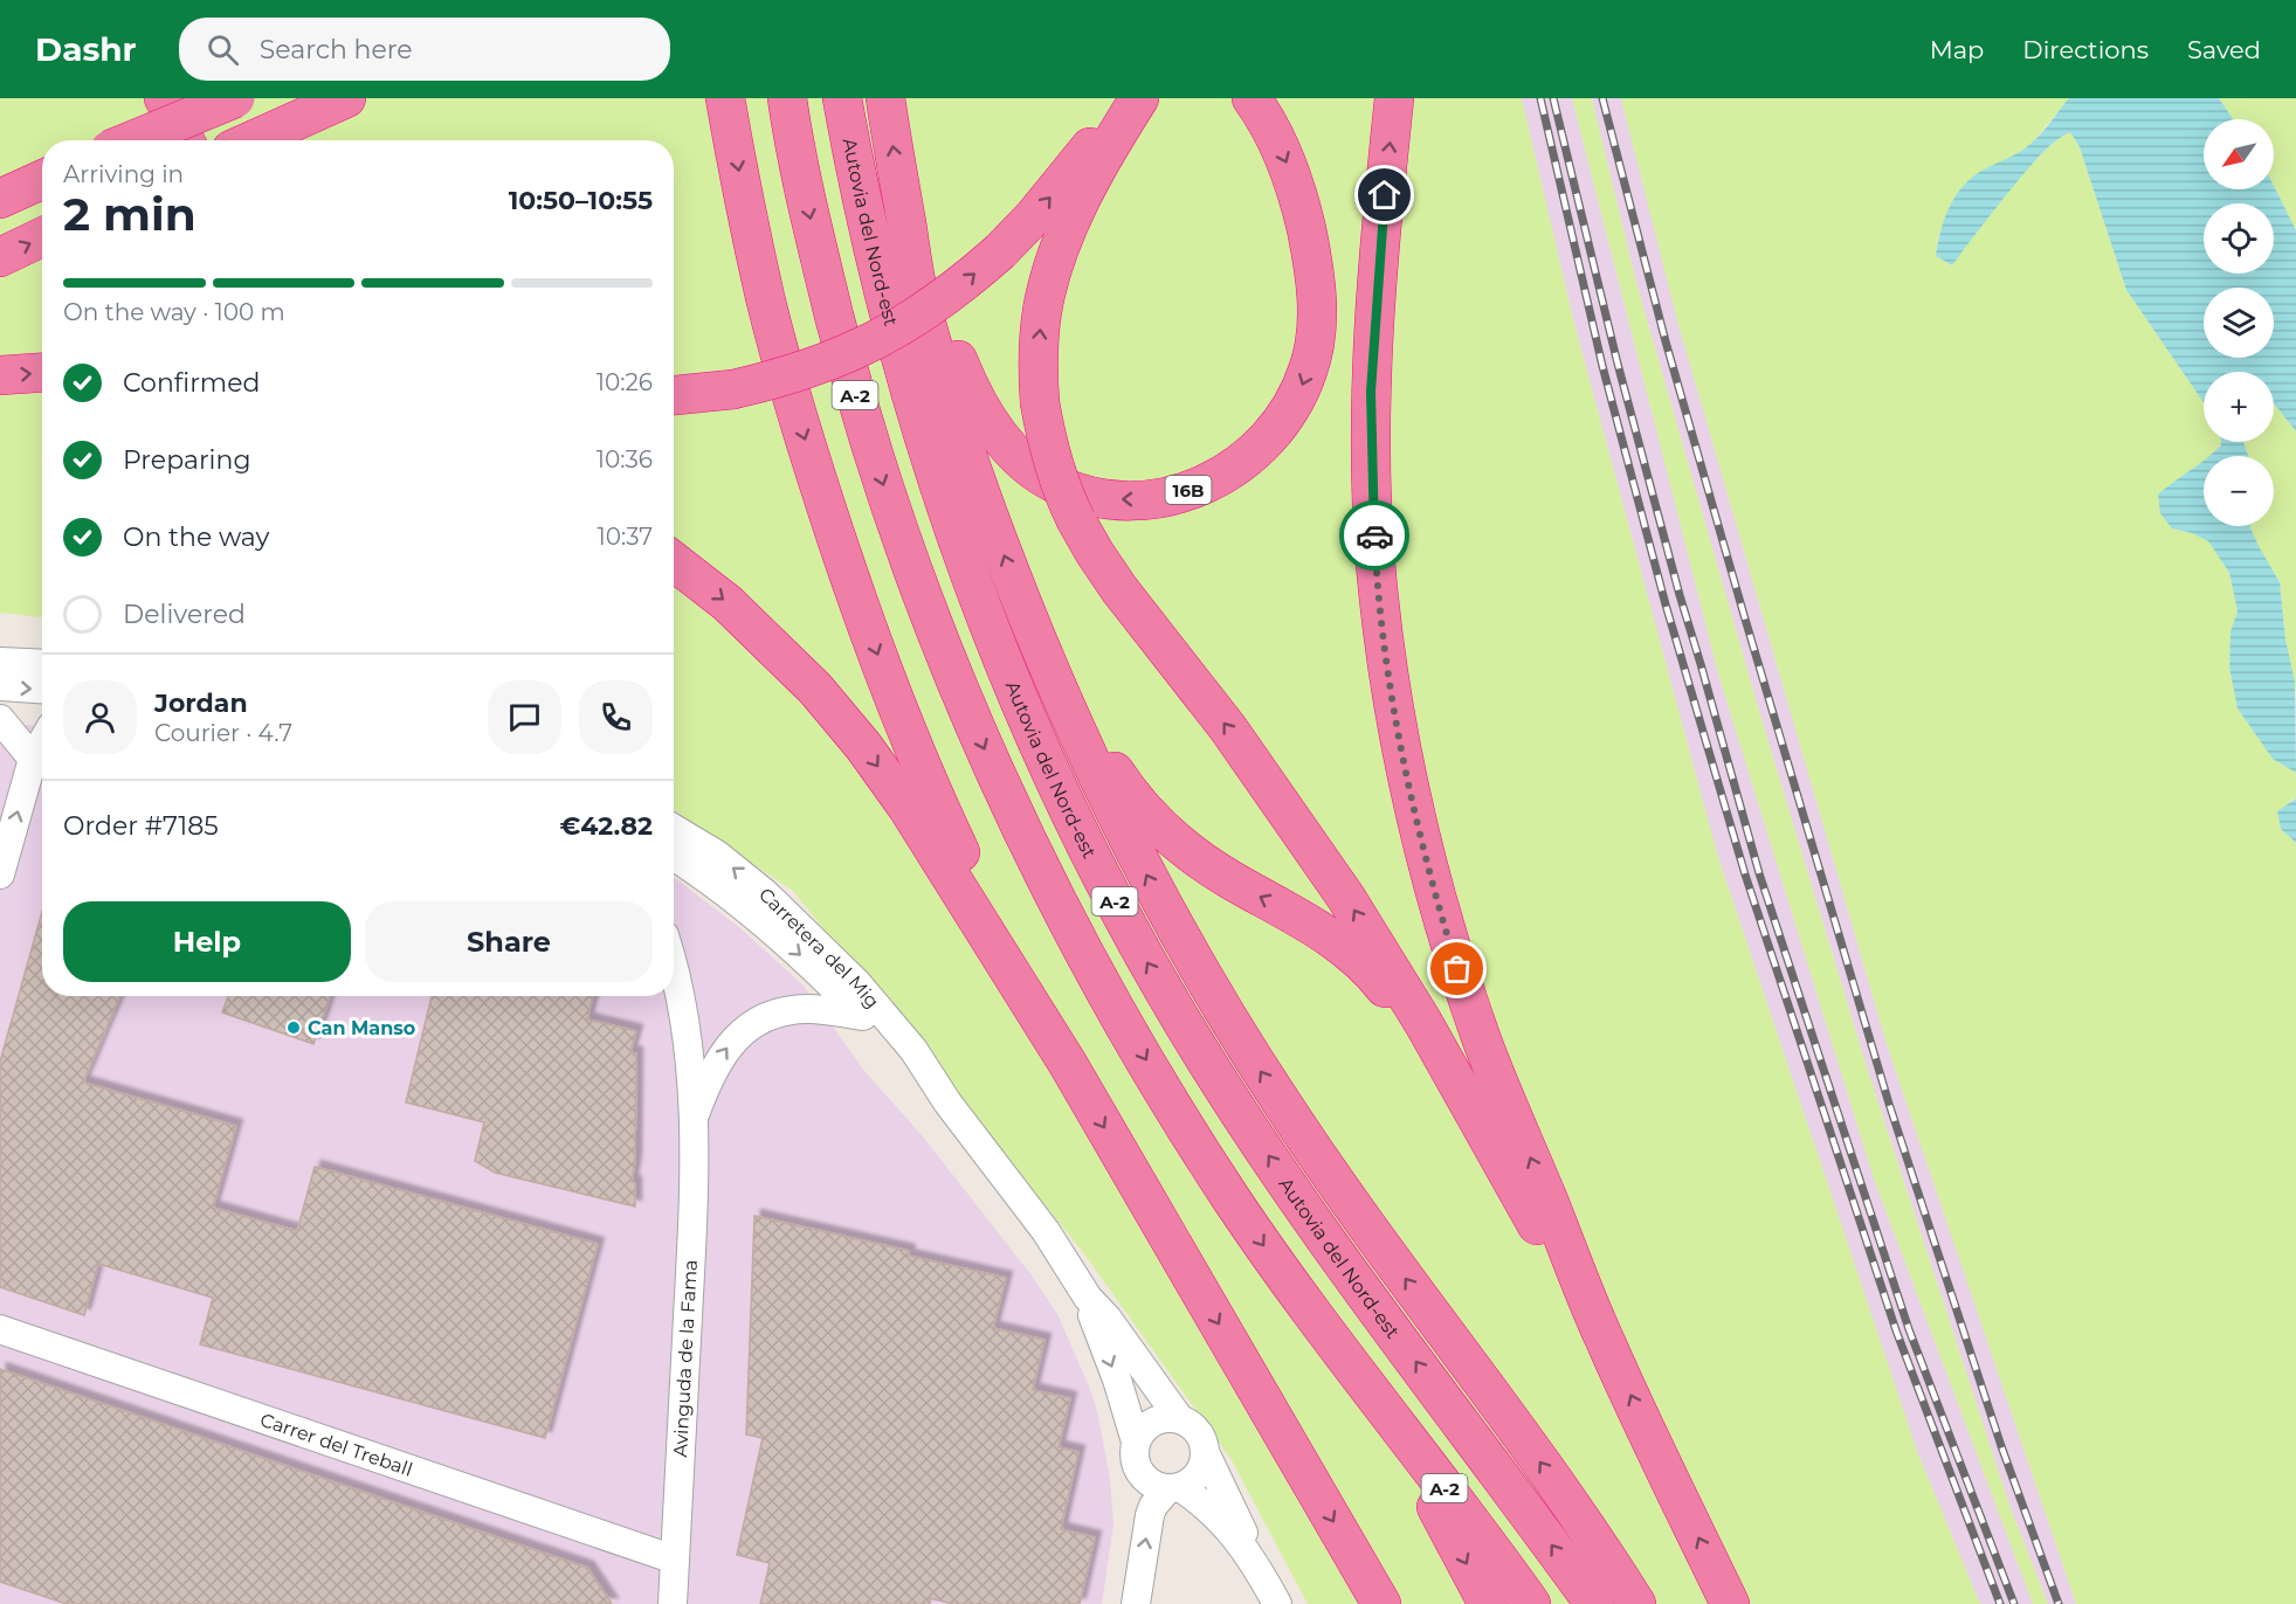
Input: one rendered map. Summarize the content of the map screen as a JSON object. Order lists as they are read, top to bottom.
{
  "streets": {
    "highway": ["Autovia del Nord-est", "A-2", "16B"],
    "street": ["Carretera del Mig", "Avinguda de la Fama", "Carrer del Treball"]
  },
  "crossings": [
    ["Avinguda de la Fama", "Carrer del Treball"]
  ],
  "places": ["Can Manso"],
  "north": "bottom left",
  "page": {
    "header": "Dashr",
    "search": "Search here",
    "nav": ["Map", "Directions", "Saved"],
    "map_buttons": ["+", "−"],
    "heading": ["2 min", "Arriving in", "10:50–10:55"],
    "panel": [
      "Jordan",
      "Courier · 4.7",
      "Order #7185",
      "€42.82"
    ],
    "bar": "On the way · 100 m",
    "list": [
      ["Confirmed", "10:26"],
      ["Preparing", "10:36"],
      ["On the way", "10:37"],
      "Delivered"
    ],
    "buttons": ["Help", "Share"]
  }
}
